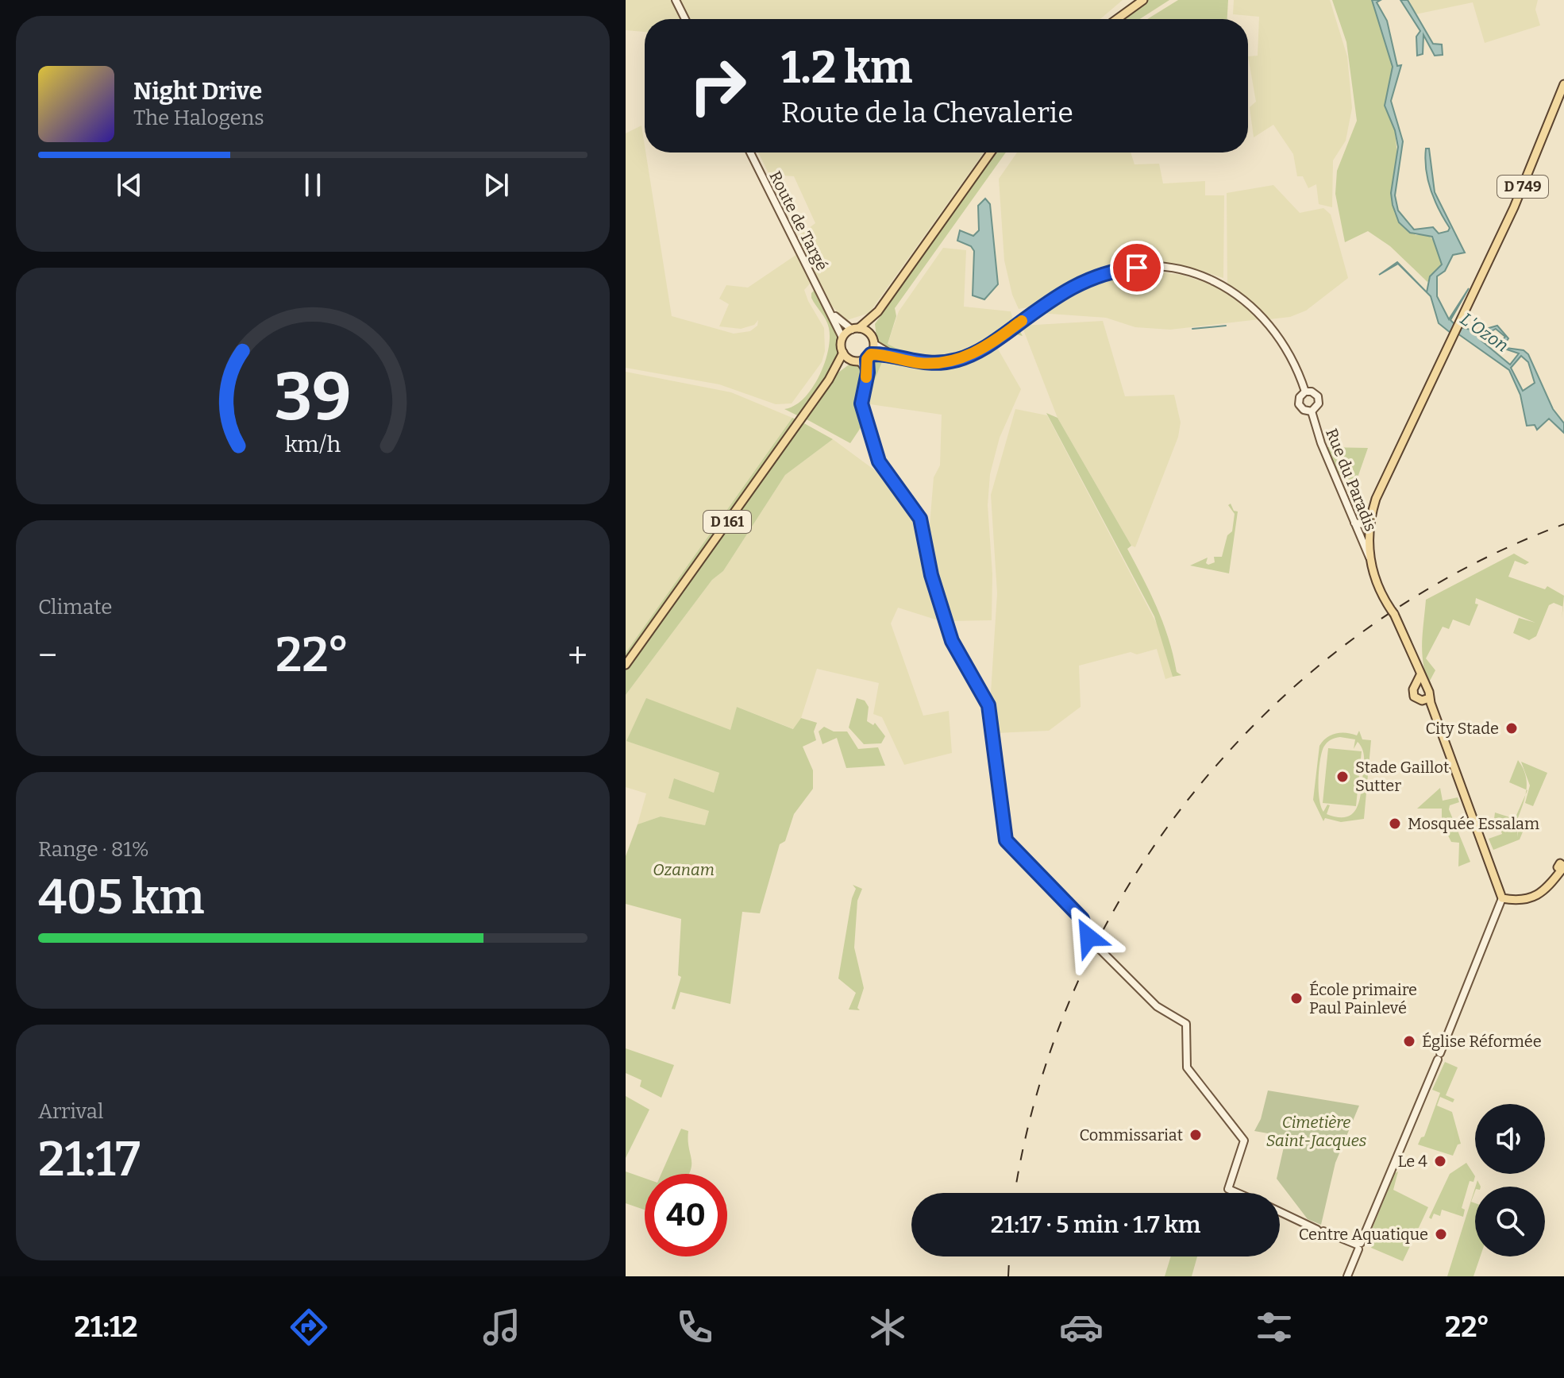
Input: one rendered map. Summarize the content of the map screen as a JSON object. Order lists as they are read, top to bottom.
{
  "streets": {
    "main road": ["D 749", "D 161"],
    "street": ["Route de Targé", "Rue du Paradis"]
  },
  "crossings": [
    ["D 749", "Rue du Paradis"],
    ["Route de Targé", "D 161"]
  ],
  "water": ["L'Ozon"],
  "parks": ["Ozanam", "Cimetière Saint-Jacques"],
  "places": [
    "City Stade",
    "Stade Gaillot Sutter",
    "Mosquée Essalam",
    "École primaire Paul Painlevé",
    "Église Réformée",
    "Commissariat",
    "Le 4",
    "Centre Aquatique"
  ],
  "page": {
    "turn": ["1.2 km", "Route de la Chevalerie"],
    "song": ["Night Drive", "The Halogens"],
    "tile": [
      "Climate",
      ["Range · 81%", "405 km"],
      ["Arrival", "21:17"]
    ],
    "heat": ["−", "22°", "+"],
    "limit": "40",
    "trip": "21:17 · 5 min · 1.7 km",
    "tabs": ["21:12", "22°"],
    "gauge": ["39", "km/h"]
  }
}
